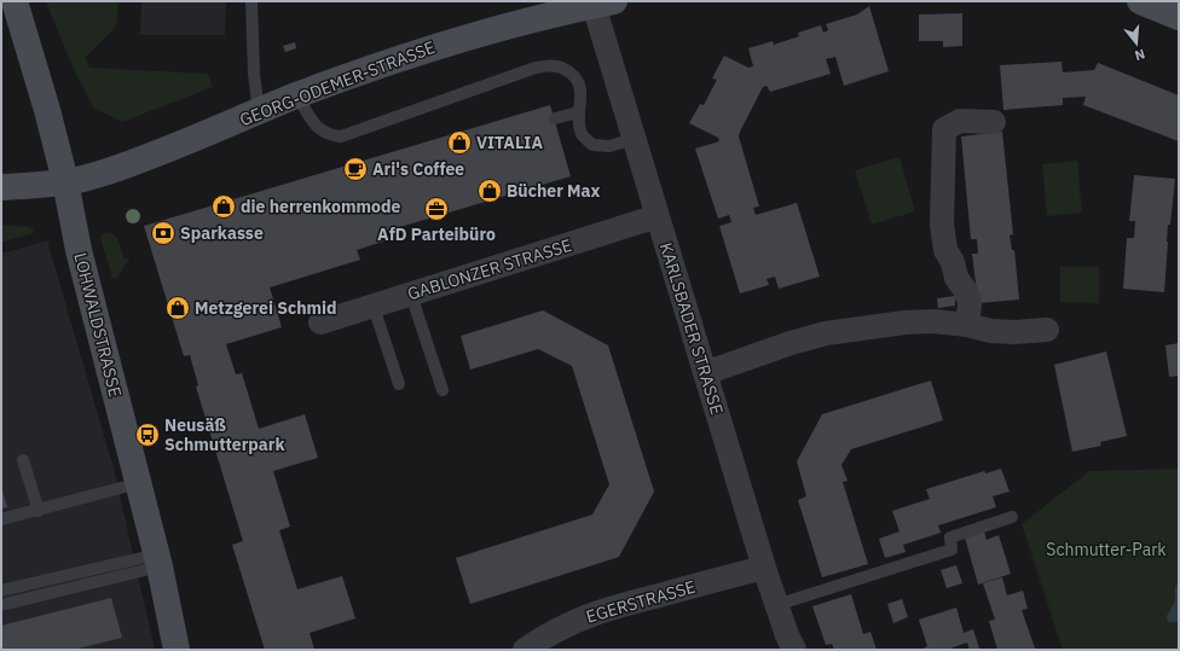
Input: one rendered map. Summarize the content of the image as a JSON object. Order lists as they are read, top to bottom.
{
  "streets": {
    "street": [
      "GEORG-ODEMER-STRASSE",
      "GABLONZER STRASSE",
      "LOHWALDSTRASSE",
      "KARLSBADER STRASSE",
      "EGERSTRASSE"
    ]
  },
  "crossings": [
    ["GEORG-ODEMER-STRASSE", "LOHWALDSTRASSE"],
    ["GEORG-ODEMER-STRASSE", "KARLSBADER STRASSE"],
    ["GABLONZER STRASSE", "KARLSBADER STRASSE"],
    ["KARLSBADER STRASSE", "EGERSTRASSE"]
  ],
  "parks": ["Schmutter-Park"],
  "places": {
    "shop": [
      "VITALIA",
      "Bücher Max",
      "die herrenkommode",
      "Metzgerei Schmid"
    ],
    "cafe": ["Ari's Coffee"],
    "office": ["AfD Parteibüro"],
    "bank": ["Sparkasse"],
    "bus stop": ["Neusäß Schmutterpark"]
  },
  "north": "bottom"
}
